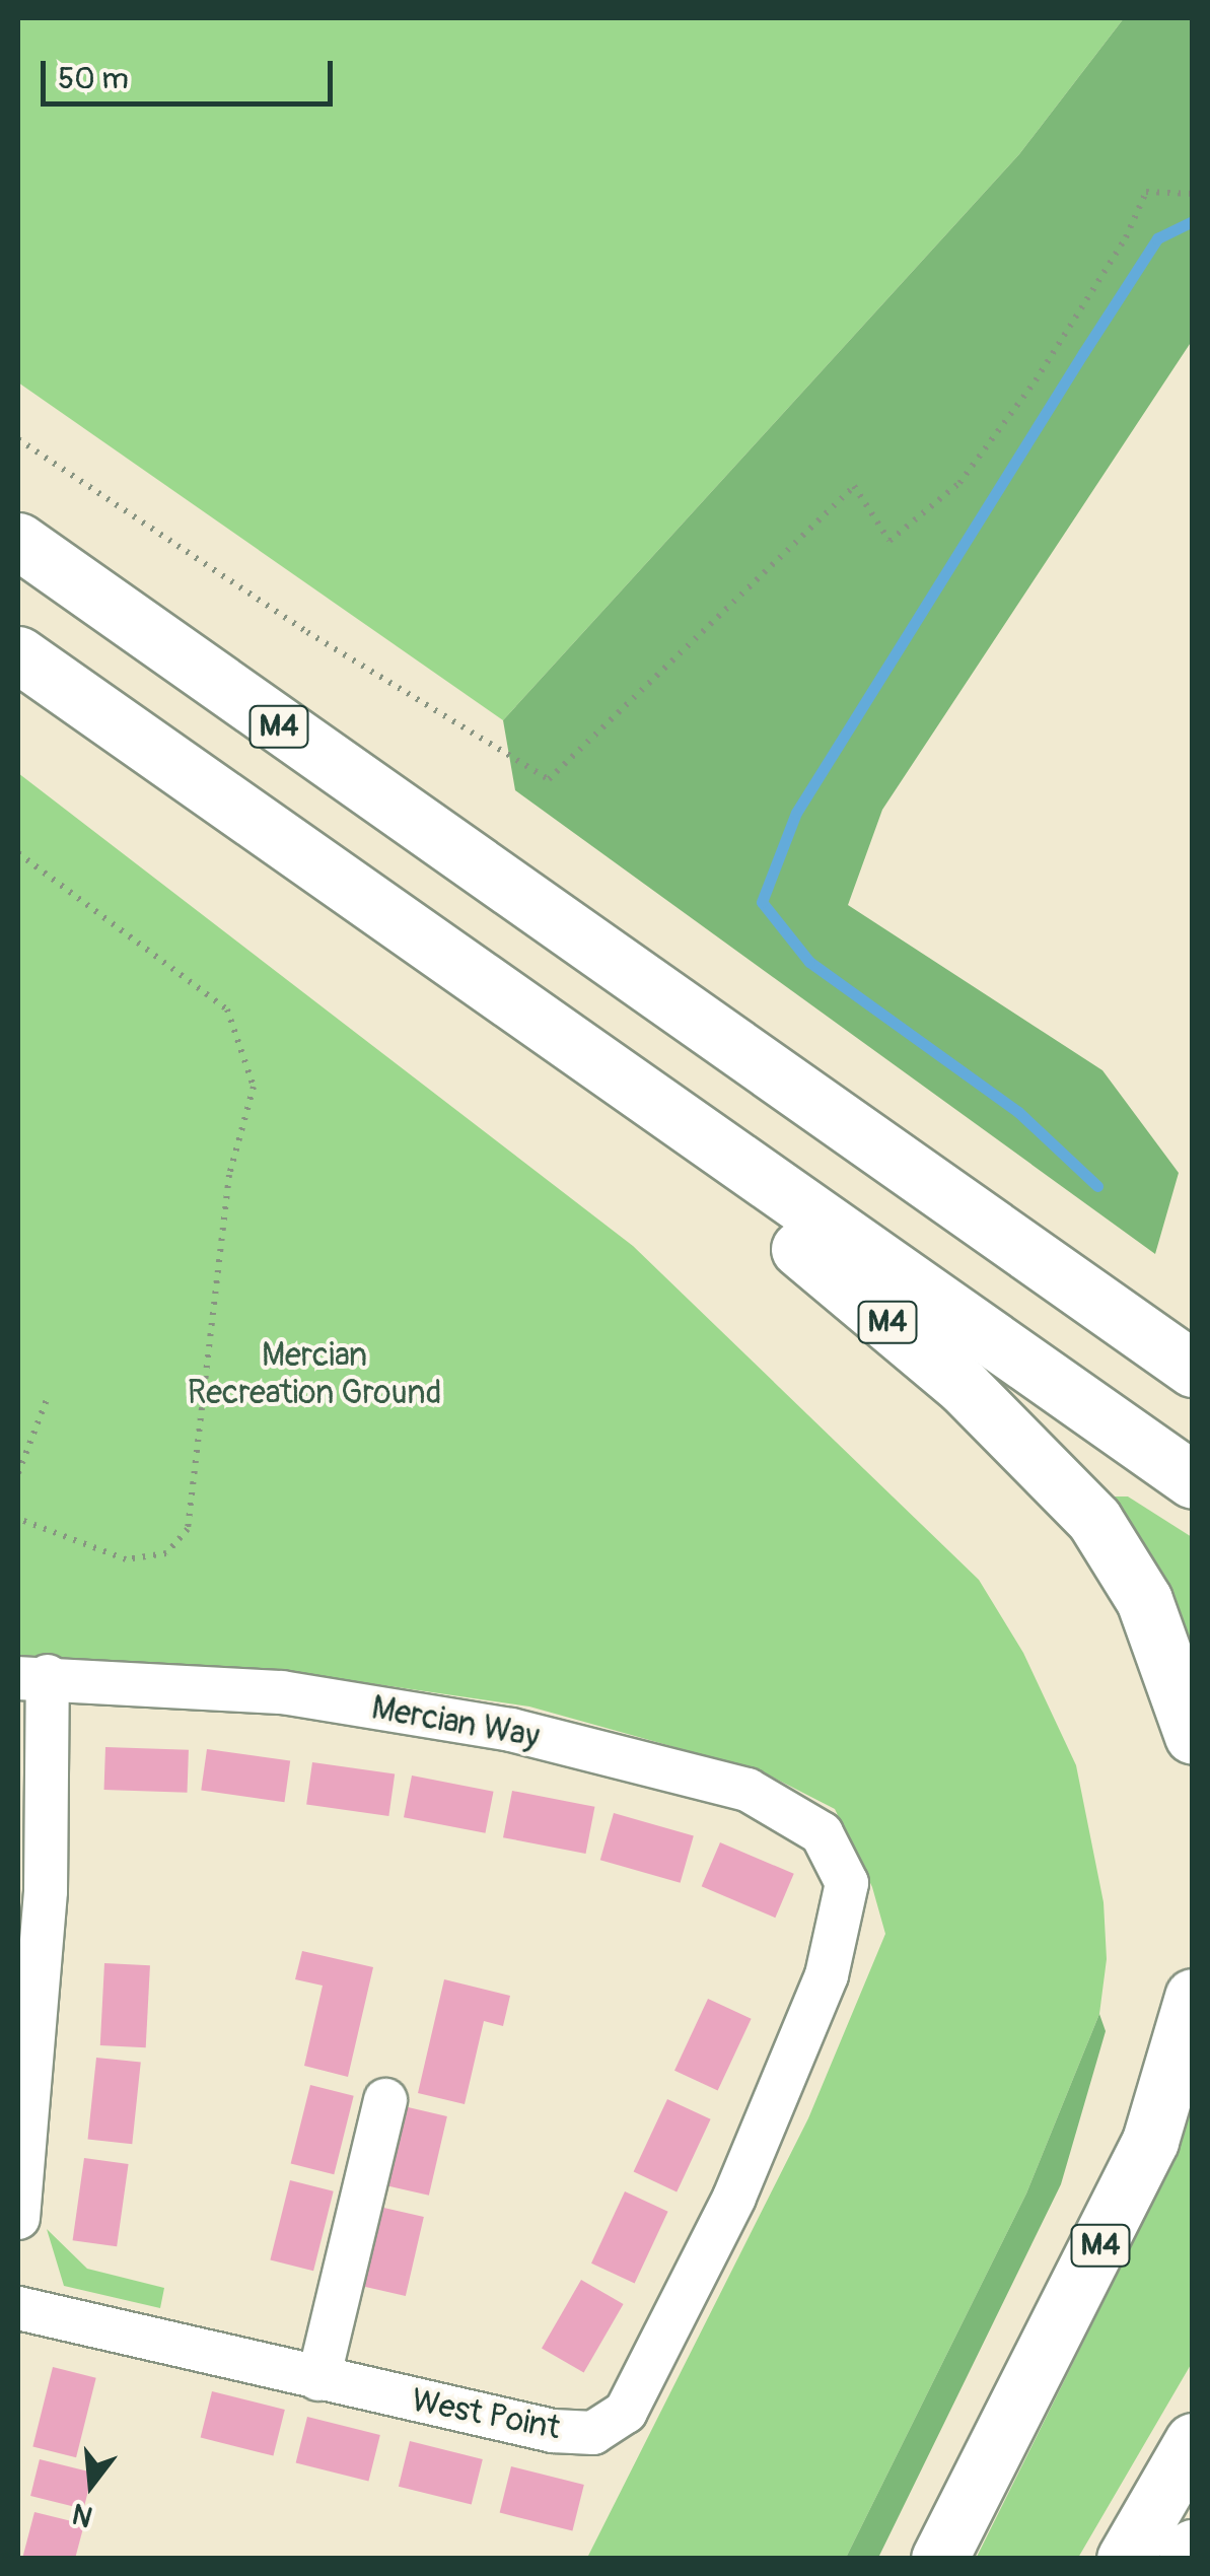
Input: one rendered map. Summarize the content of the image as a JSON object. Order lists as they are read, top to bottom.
{
  "streets": {
    "highway": ["M4"],
    "street": ["Mercian Way", "West Point"]
  },
  "crossings": [
    ["Mercian Way", "West Point"]
  ],
  "parks": ["Mercian Recreation Ground"],
  "scale_bar": "50 m",
  "north": "bottom"
}
